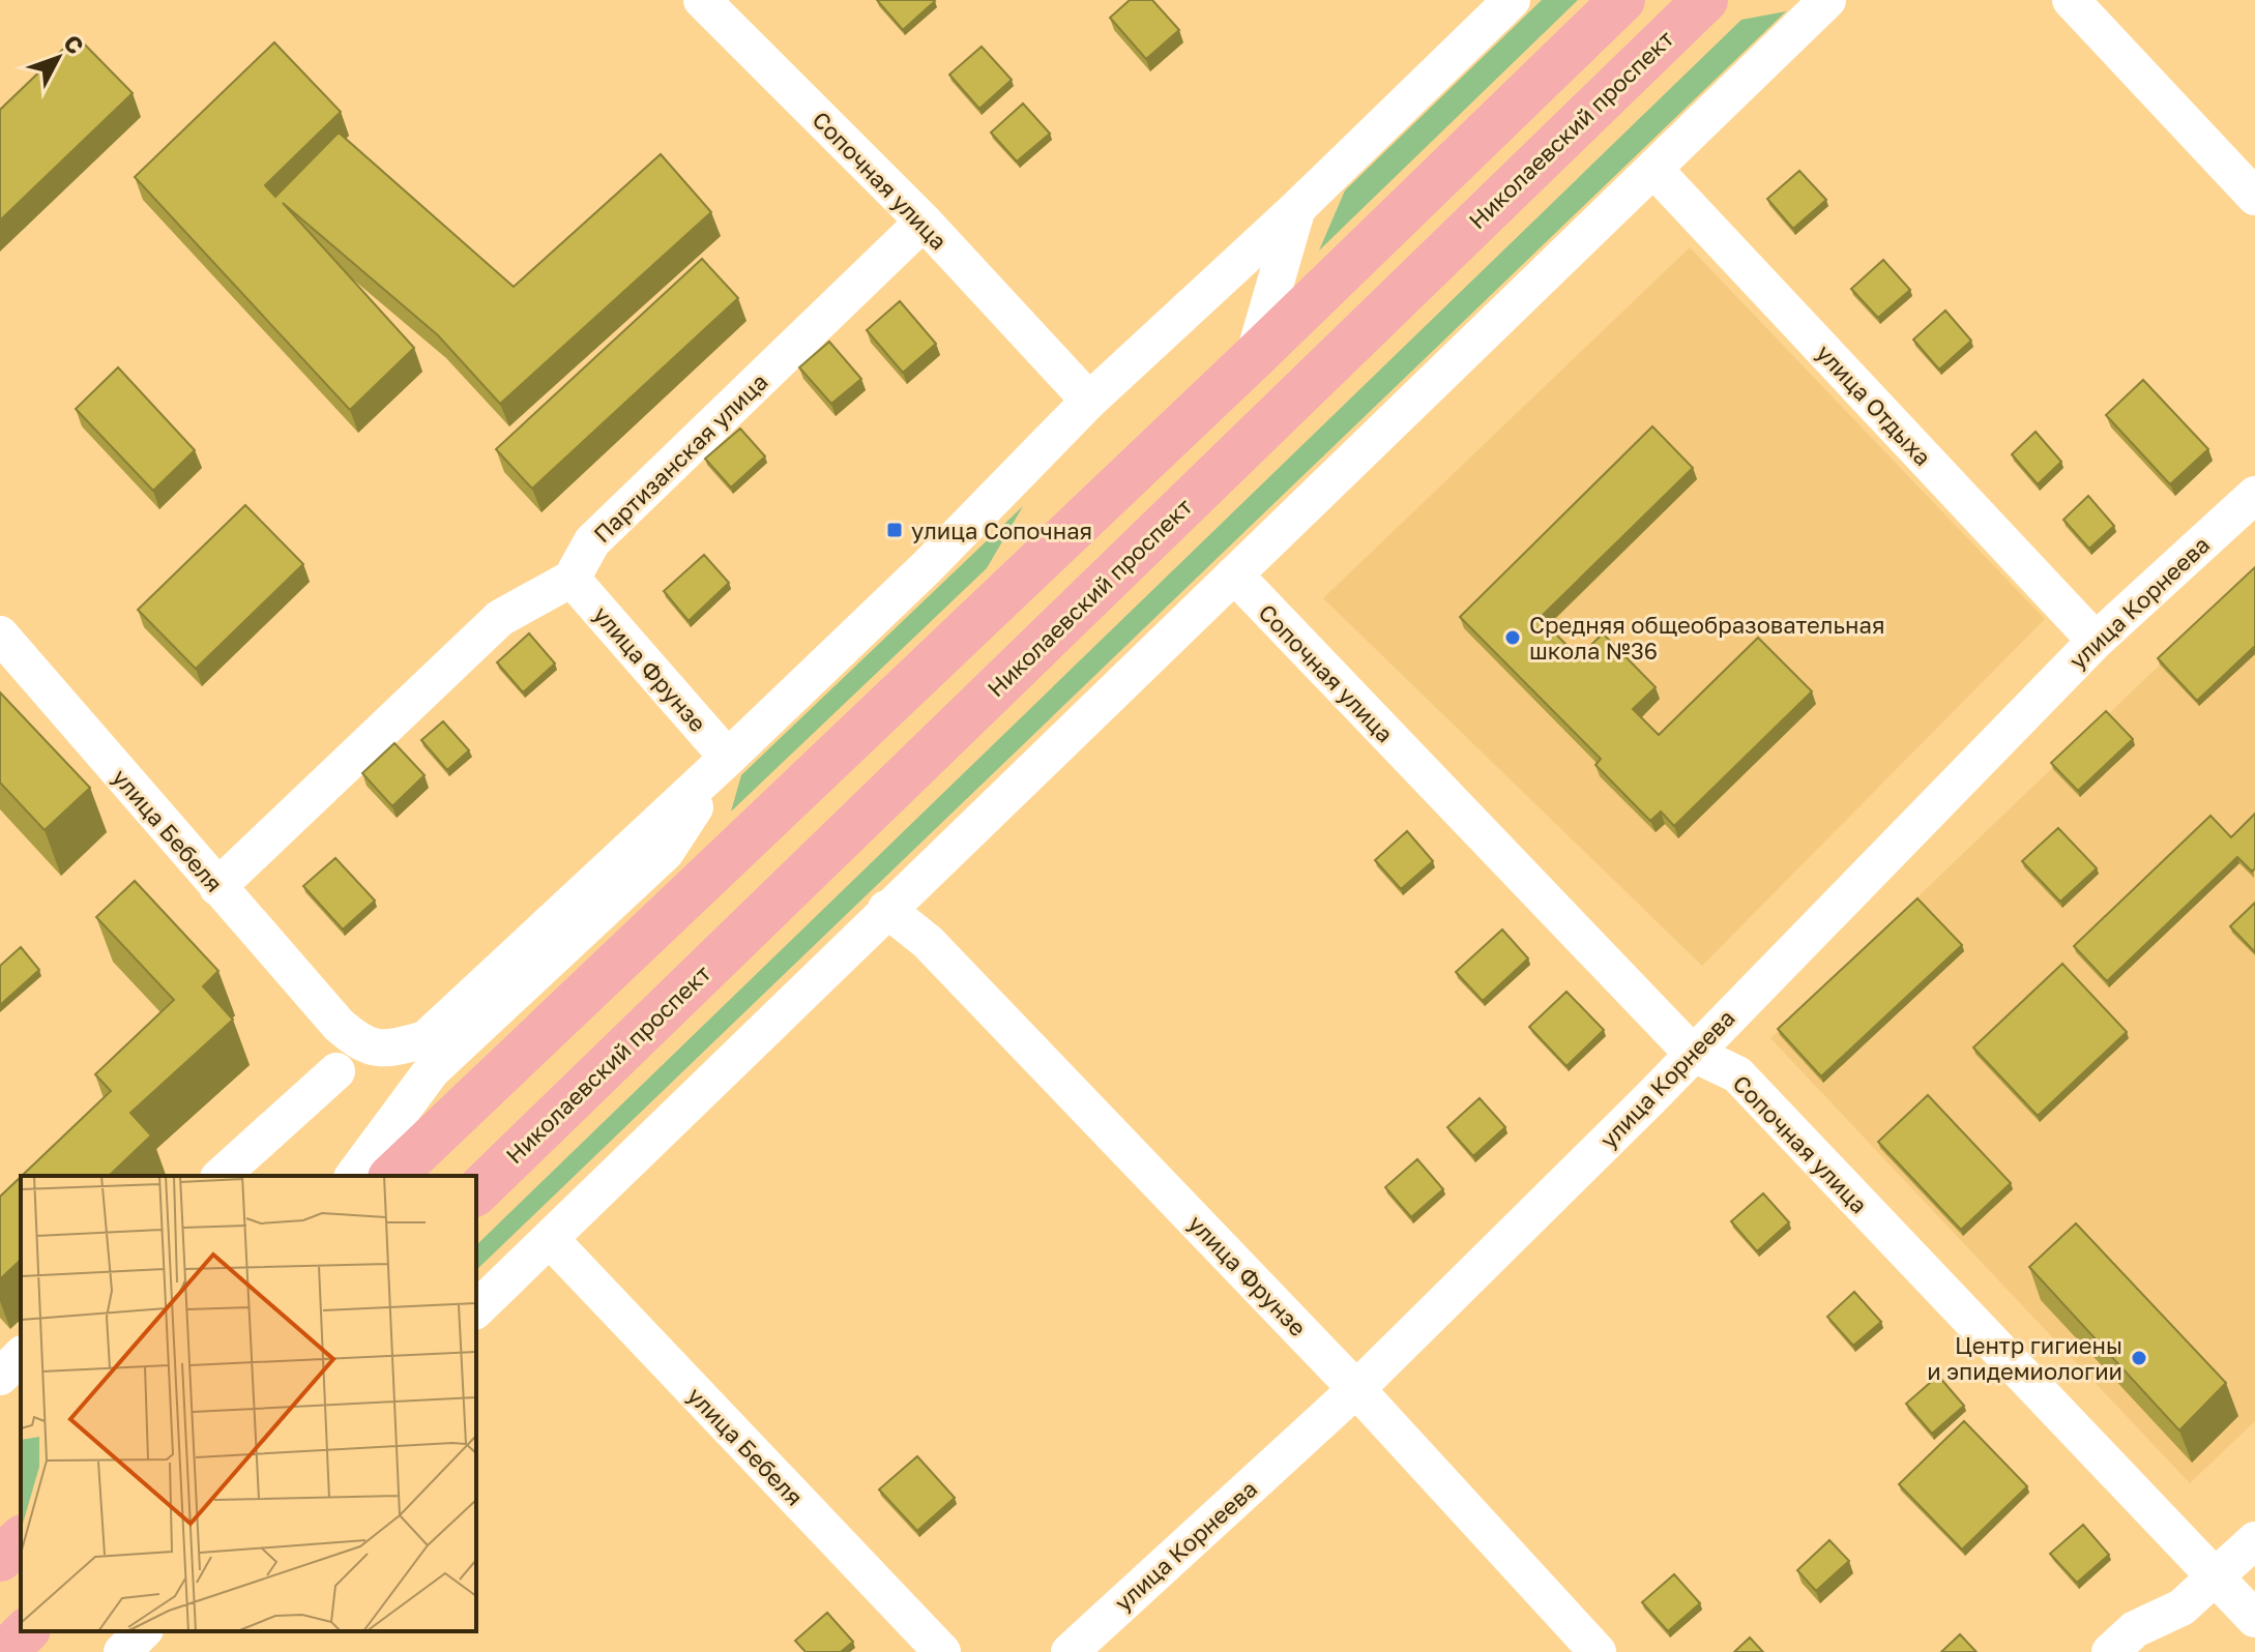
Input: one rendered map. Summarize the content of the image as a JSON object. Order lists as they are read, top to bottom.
{
  "streets": {
    "main road": ["Николаевский проспект"],
    "street": [
      "Сопочная улица",
      "улица Отдыха",
      "Партизанская улица",
      "улица Корнеева",
      "улица Фрунзе",
      "улица Бебеля"
    ]
  },
  "crossings": [
    ["Сопочная улица", "Партизанская улица"],
    ["Сопочная улица", "улица Корнеева"],
    ["улица Отдыха", "улица Корнеева"],
    ["Партизанская улица", "улица Фрунзе"],
    ["улица Корнеева", "улица Фрунзе"],
    ["улица Фрунзе", "улица Бебеля"]
  ],
  "places": {
    "transit": ["улица Сопочная"],
    "other": ["Средняя общеобразовательная школа №36", "Центр гигиены и эпидемиологии"]
  },
  "north": "top right"
}
